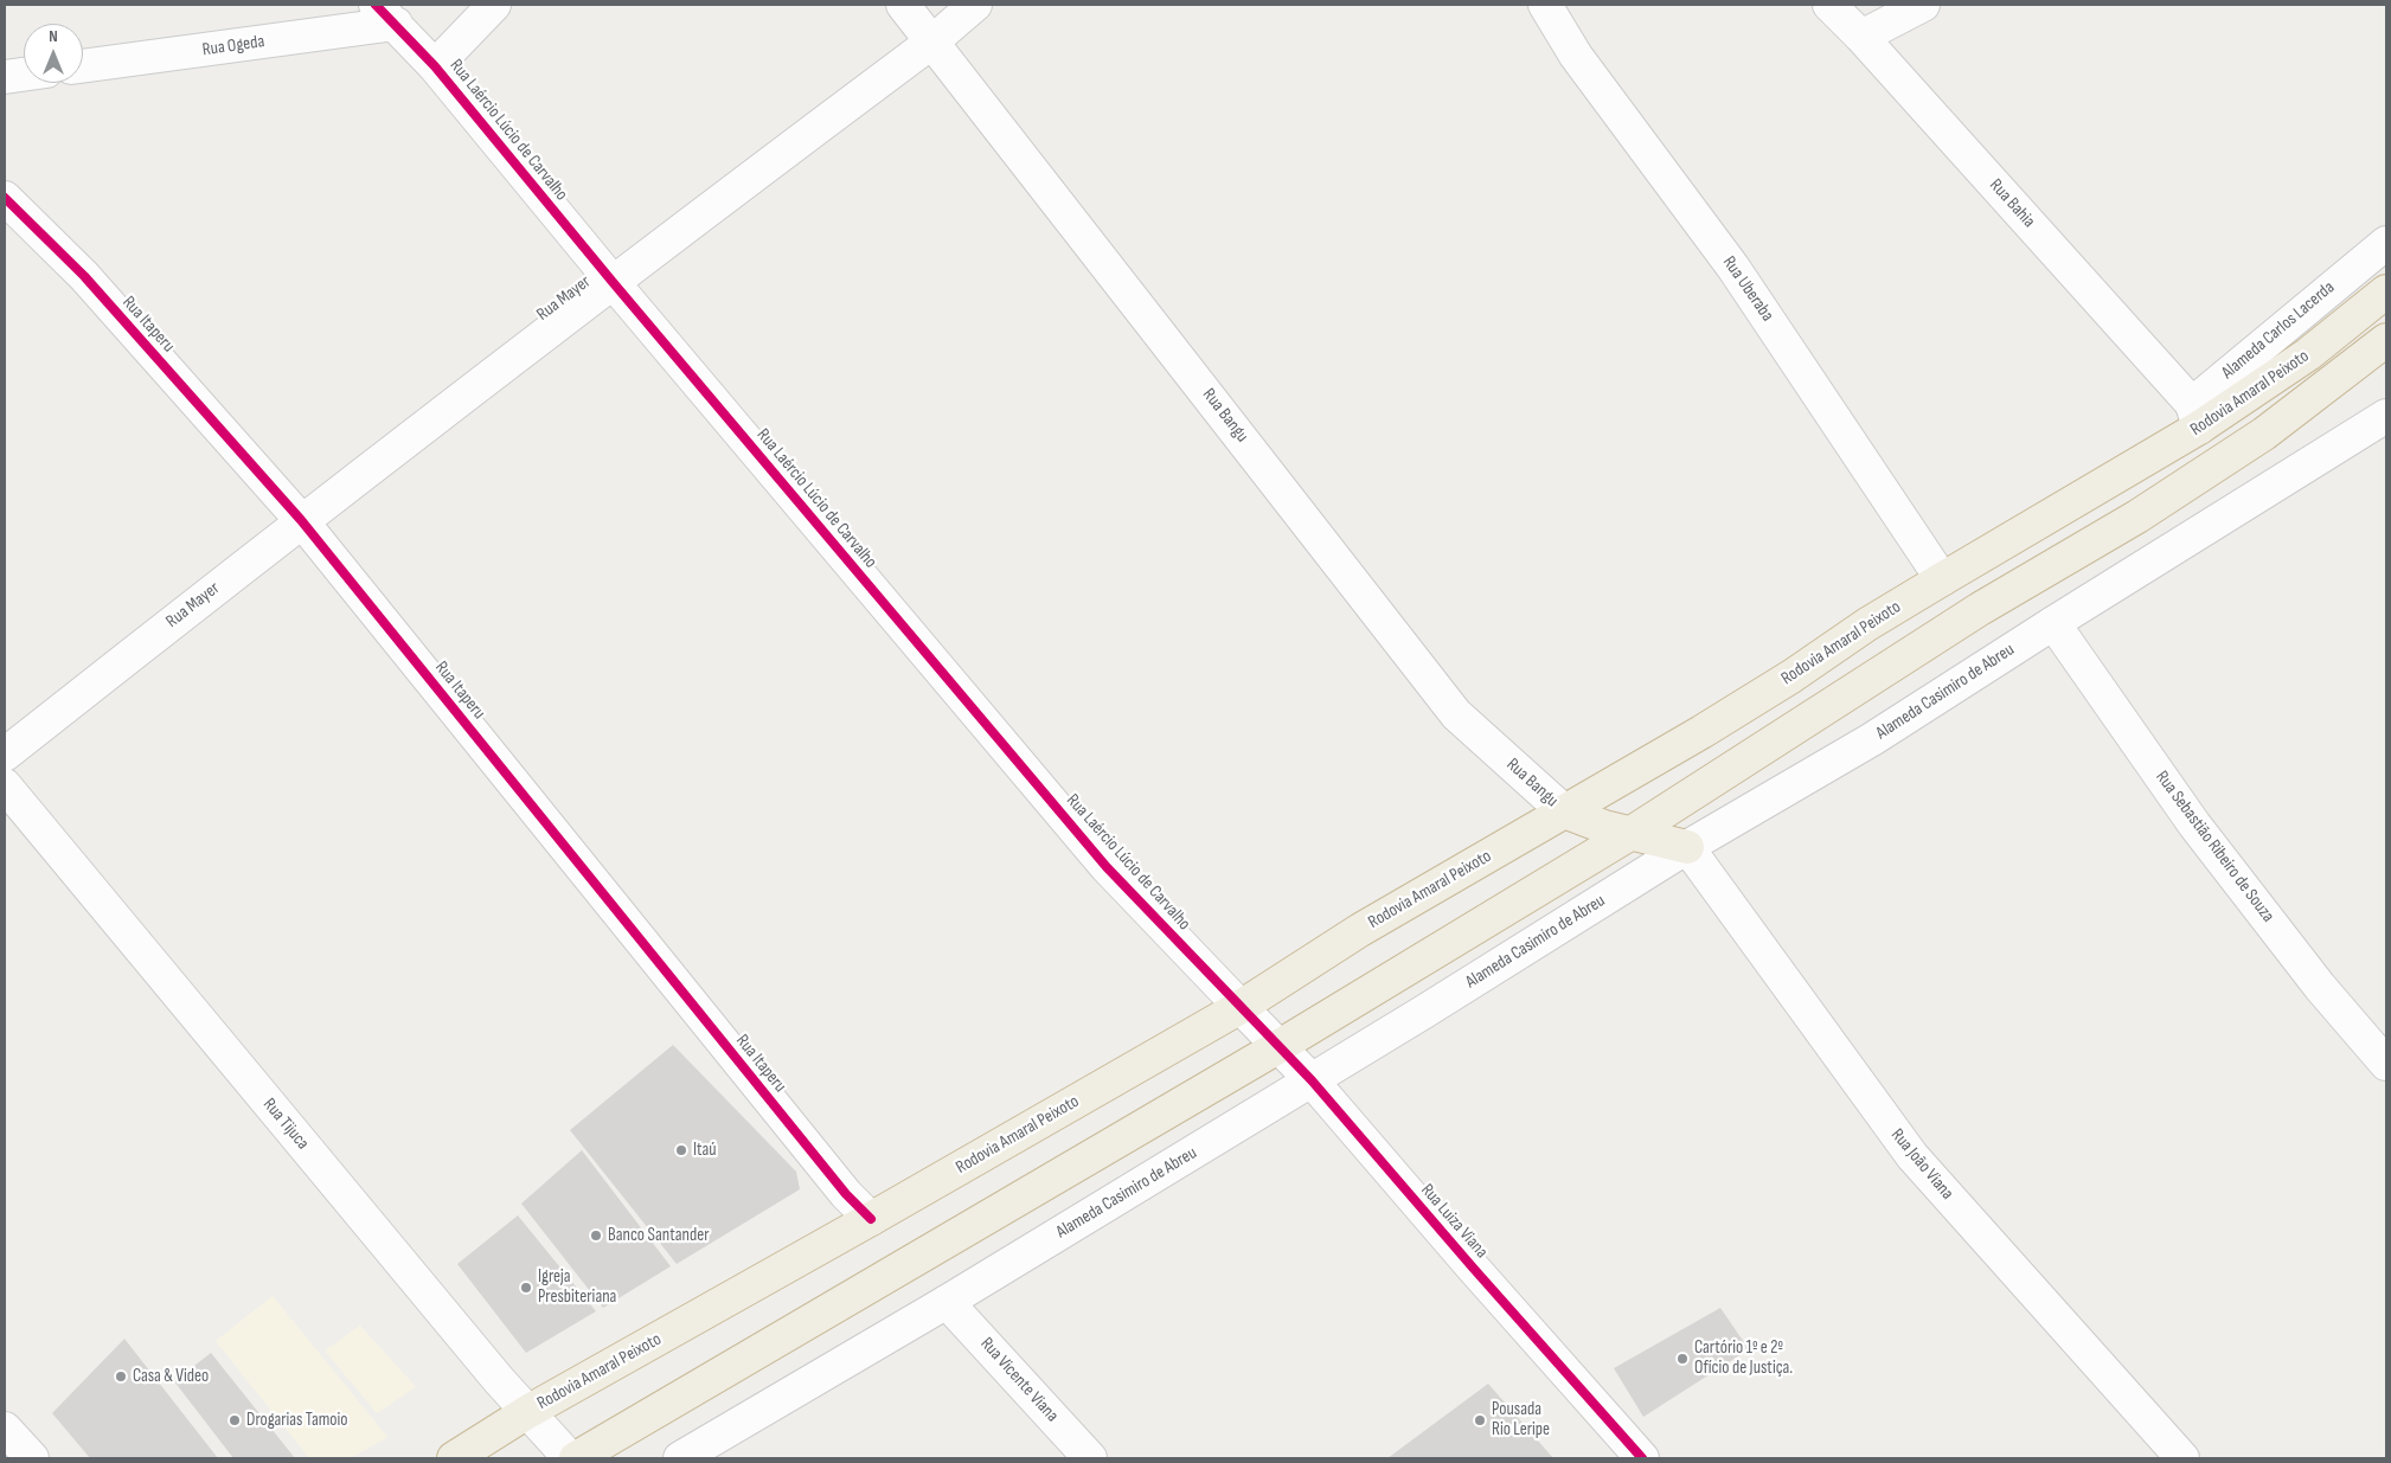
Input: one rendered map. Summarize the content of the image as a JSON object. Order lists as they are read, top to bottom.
{
  "streets": {
    "highway": ["Rodovia Amaral Peixoto"],
    "street": [
      "Rua Ogeda",
      "Rua Laércio Lúcio de Carvalho",
      "Rua Bahia",
      "Rua Uberaba",
      "Rua Mayer",
      "Rua Itaperu",
      "Alameda Carlos Lacerda",
      "Rua Bangu",
      "Alameda Casimiro de Abreu",
      "Rua Sebastião Ribeiro de Souza",
      "Rua Tijuca",
      "Rua João Viana",
      "Rua Luiza Viana",
      "Rua Vicente Viana"
    ]
  },
  "crossings": [
    ["Rua Ogeda", "Rua Laércio Lúcio de Carvalho"],
    ["Rua Laércio Lúcio de Carvalho", "Rua Mayer"],
    ["Rua Laércio Lúcio de Carvalho", "Rodovia Amaral Peixoto"],
    ["Rua Laércio Lúcio de Carvalho", "Rua Luiza Viana"],
    ["Rua Bahia", "Alameda Carlos Lacerda"],
    ["Rua Bahia", "Rodovia Amaral Peixoto"],
    ["Rua Uberaba", "Rodovia Amaral Peixoto"],
    ["Rua Mayer", "Rua Itaperu"],
    ["Rua Mayer", "Rua Bangu"],
    ["Rua Itaperu", "Rodovia Amaral Peixoto"],
    ["Alameda Carlos Lacerda", "Rodovia Amaral Peixoto"],
    ["Rodovia Amaral Peixoto", "Rua Bangu"],
    ["Rodovia Amaral Peixoto", "Rua Tijuca"],
    ["Rodovia Amaral Peixoto", "Rua Luiza Viana"],
    ["Alameda Casimiro de Abreu", "Rua Sebastião Ribeiro de Souza"],
    ["Alameda Casimiro de Abreu", "Rua João Viana"],
    ["Alameda Casimiro de Abreu", "Rua Luiza Viana"],
    ["Alameda Casimiro de Abreu", "Rua Vicente Viana"]
  ],
  "places": [
    "Itaú",
    "Banco Santander",
    "Igreja Presbiteriana",
    "Cartório 1º e 2º Ofício de Justiça.",
    "Casa & Video",
    "Drogarias Tamoio",
    "Pousada Rio Leripe"
  ],
  "north": "top"
}
